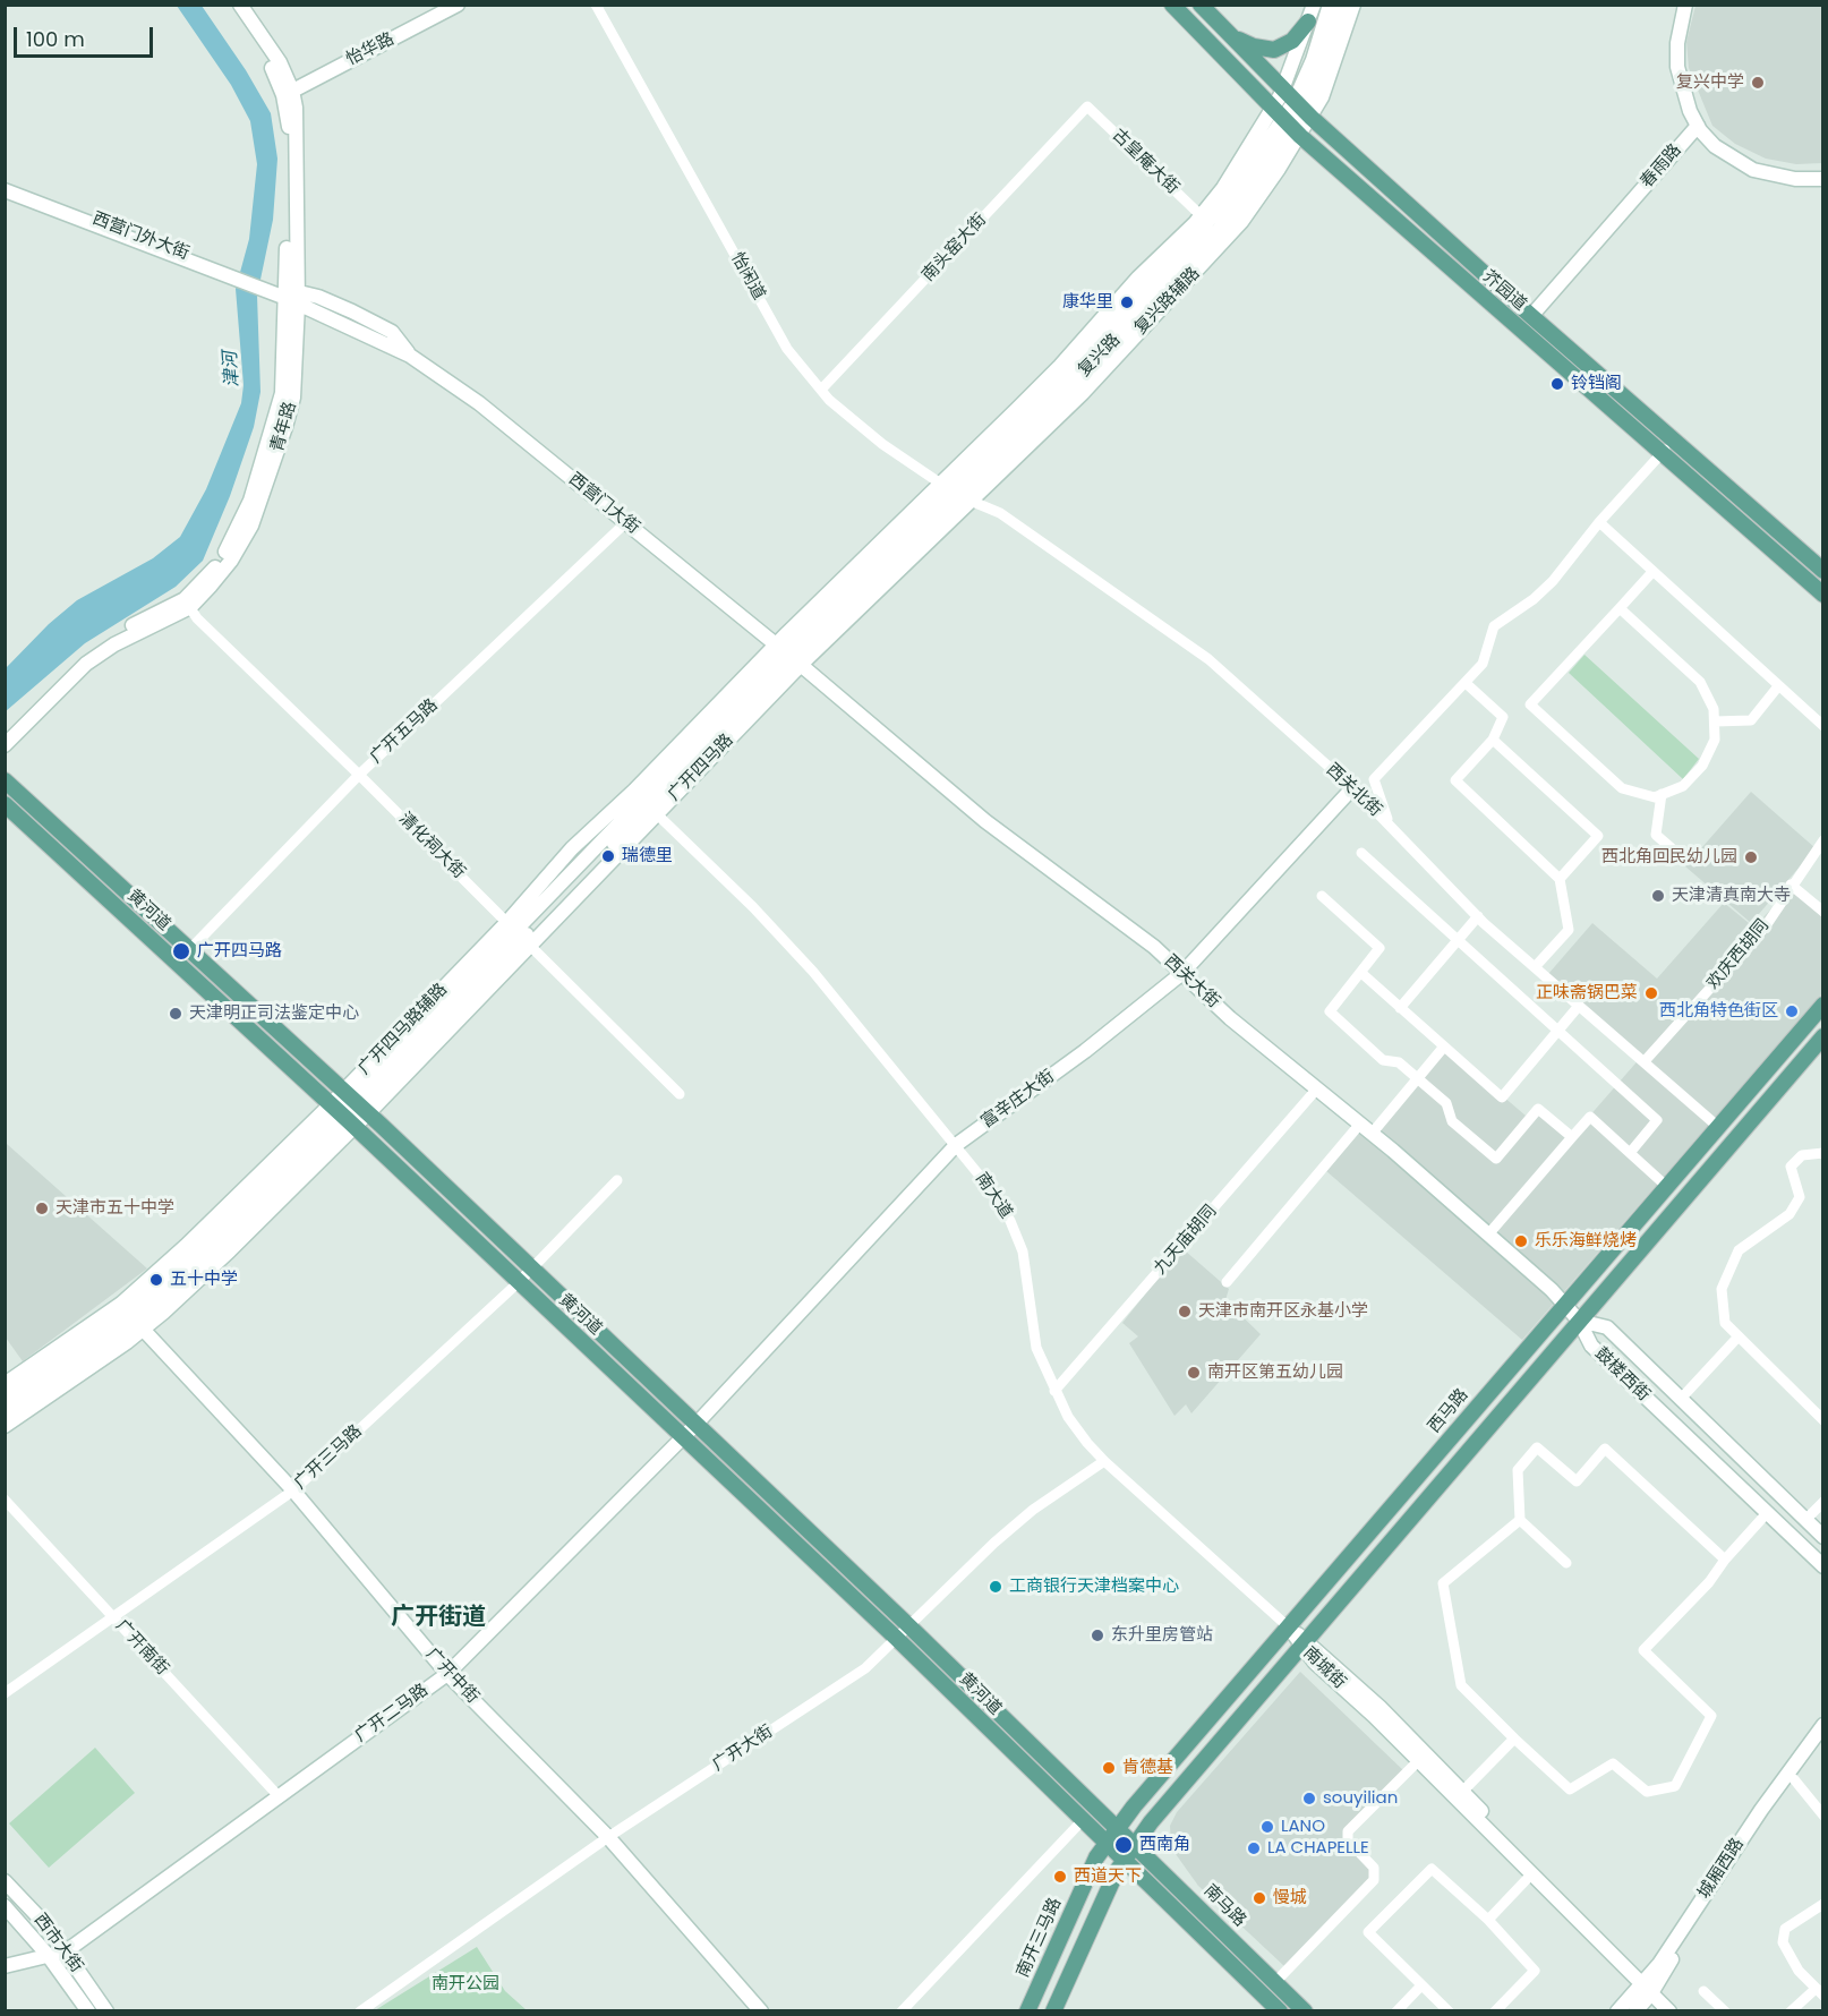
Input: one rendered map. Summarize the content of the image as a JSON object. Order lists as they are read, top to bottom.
{
  "streets": {
    "main road": [
      "芥园道",
      "黄河道",
      "西马路",
      "南马路",
      "南开三马路"
    ],
    "street": [
      "怡华路",
      "古皇庵大街",
      "春雨路",
      "西营门外大街",
      "南头窑大街",
      "怡闲道",
      "复兴路辅路",
      "复兴路",
      "青年路",
      "西营门大街",
      "广开五马路",
      "广开四马路",
      "西关北街",
      "清化祠大街",
      "欢庆西胡同",
      "西关大街",
      "富辛庄大街",
      "南大道",
      "九天庙胡同",
      "鼓楼西街",
      "广开三马路",
      "广开南街",
      "南城街",
      "广开中街",
      "广开二马路",
      "广开大街",
      "城厢西路",
      "西市大街"
    ]
  },
  "crossings": [
    ["怡华路", "青年路"],
    ["古皇庵大街", "南头窑大街"],
    ["古皇庵大街", "复兴路辅路"],
    ["春雨路", "芥园道"],
    ["西营门外大街", "青年路"],
    ["西营门外大街", "西营门大街"],
    ["南头窑大街", "怡闲道"],
    ["怡闲道", "复兴路辅路"],
    ["怡闲道", "复兴路"],
    ["怡闲道", "西关北街"],
    ["芥园道", "复兴路辅路"],
    ["芥园道", "复兴路"],
    ["复兴路辅路", "复兴路"],
    ["复兴路辅路", "西营门大街"],
    ["复兴路辅路", "广开四马路"],
    ["复兴路辅路", "西关北街"],
    ["复兴路辅路", "西关大街"],
    ["复兴路", "西营门大街"],
    ["复兴路", "广开四马路"],
    ["复兴路", "西关北街"],
    ["复兴路", "西关大街"],
    ["青年路", "西营门大街"],
    ["青年路", "清化祠大街"],
    ["西营门大街", "广开五马路"],
    ["西营门大街", "广开四马路"],
    ["西营门大街", "西关大街"],
    ["广开五马路", "清化祠大街"],
    ["广开五马路", "黄河道"],
    ["广开四马路", "清化祠大街"],
    ["广开四马路", "黄河道"],
    ["广开四马路", "西关大街"],
    ["广开四马路", "南大道"],
    ["广开四马路", "广开中街"],
    ["西关北街", "欢庆西胡同"],
    ["西关北街", "富辛庄大街"],
    ["西关北街", "西马路"],
    ["黄河道", "富辛庄大街"],
    ["黄河道", "西马路"],
    ["黄河道", "广开三马路"],
    ["黄河道", "广开二马路"],
    ["黄河道", "广开大街"],
    ["黄河道", "南马路"],
    ["黄河道", "南开三马路"],
    ["西关大街", "富辛庄大街"],
    ["西关大街", "九天庙胡同"],
    ["西关大街", "鼓楼西街"],
    ["西关大街", "西马路"],
    ["富辛庄大街", "南大道"],
    ["富辛庄大街", "广开二马路"],
    ["南大道", "九天庙胡同"],
    ["南大道", "西马路"],
    ["南大道", "南城街"],
    ["南大道", "广开大街"],
    ["西马路", "南城街"],
    ["西马路", "南马路"],
    ["西马路", "南开三马路"],
    ["广开三马路", "广开南街"],
    ["广开三马路", "广开中街"],
    ["广开南街", "广开二马路"],
    ["南城街", "城厢西路"],
    ["广开中街", "广开二马路"],
    ["广开中街", "广开大街"],
    ["广开二马路", "西市大街"]
  ],
  "districts": ["广开街道"],
  "water": ["津河"],
  "parks": ["南开公园"],
  "places": [
    "复兴中学",
    "康华里",
    "铃铛阁",
    "瑞德里",
    "西北角回民幼儿园",
    "天津清真南大寺",
    "广开四马路",
    "正味斋锅巴菜",
    "西北角特色街区",
    "天津明正司法鉴定中心",
    "天津市五十中学",
    "乐乐海鲜烧烤",
    "五十中学",
    "天津市南开区永基小学",
    "南开区第五幼儿园",
    "工商银行天津档案中心",
    "东升里房管站",
    "肯德基",
    "souyilian",
    "LANO",
    "西南角",
    "LA CHAPELLE",
    "西道天下",
    "慢城"
  ],
  "scale_bar": "100 m"
}
